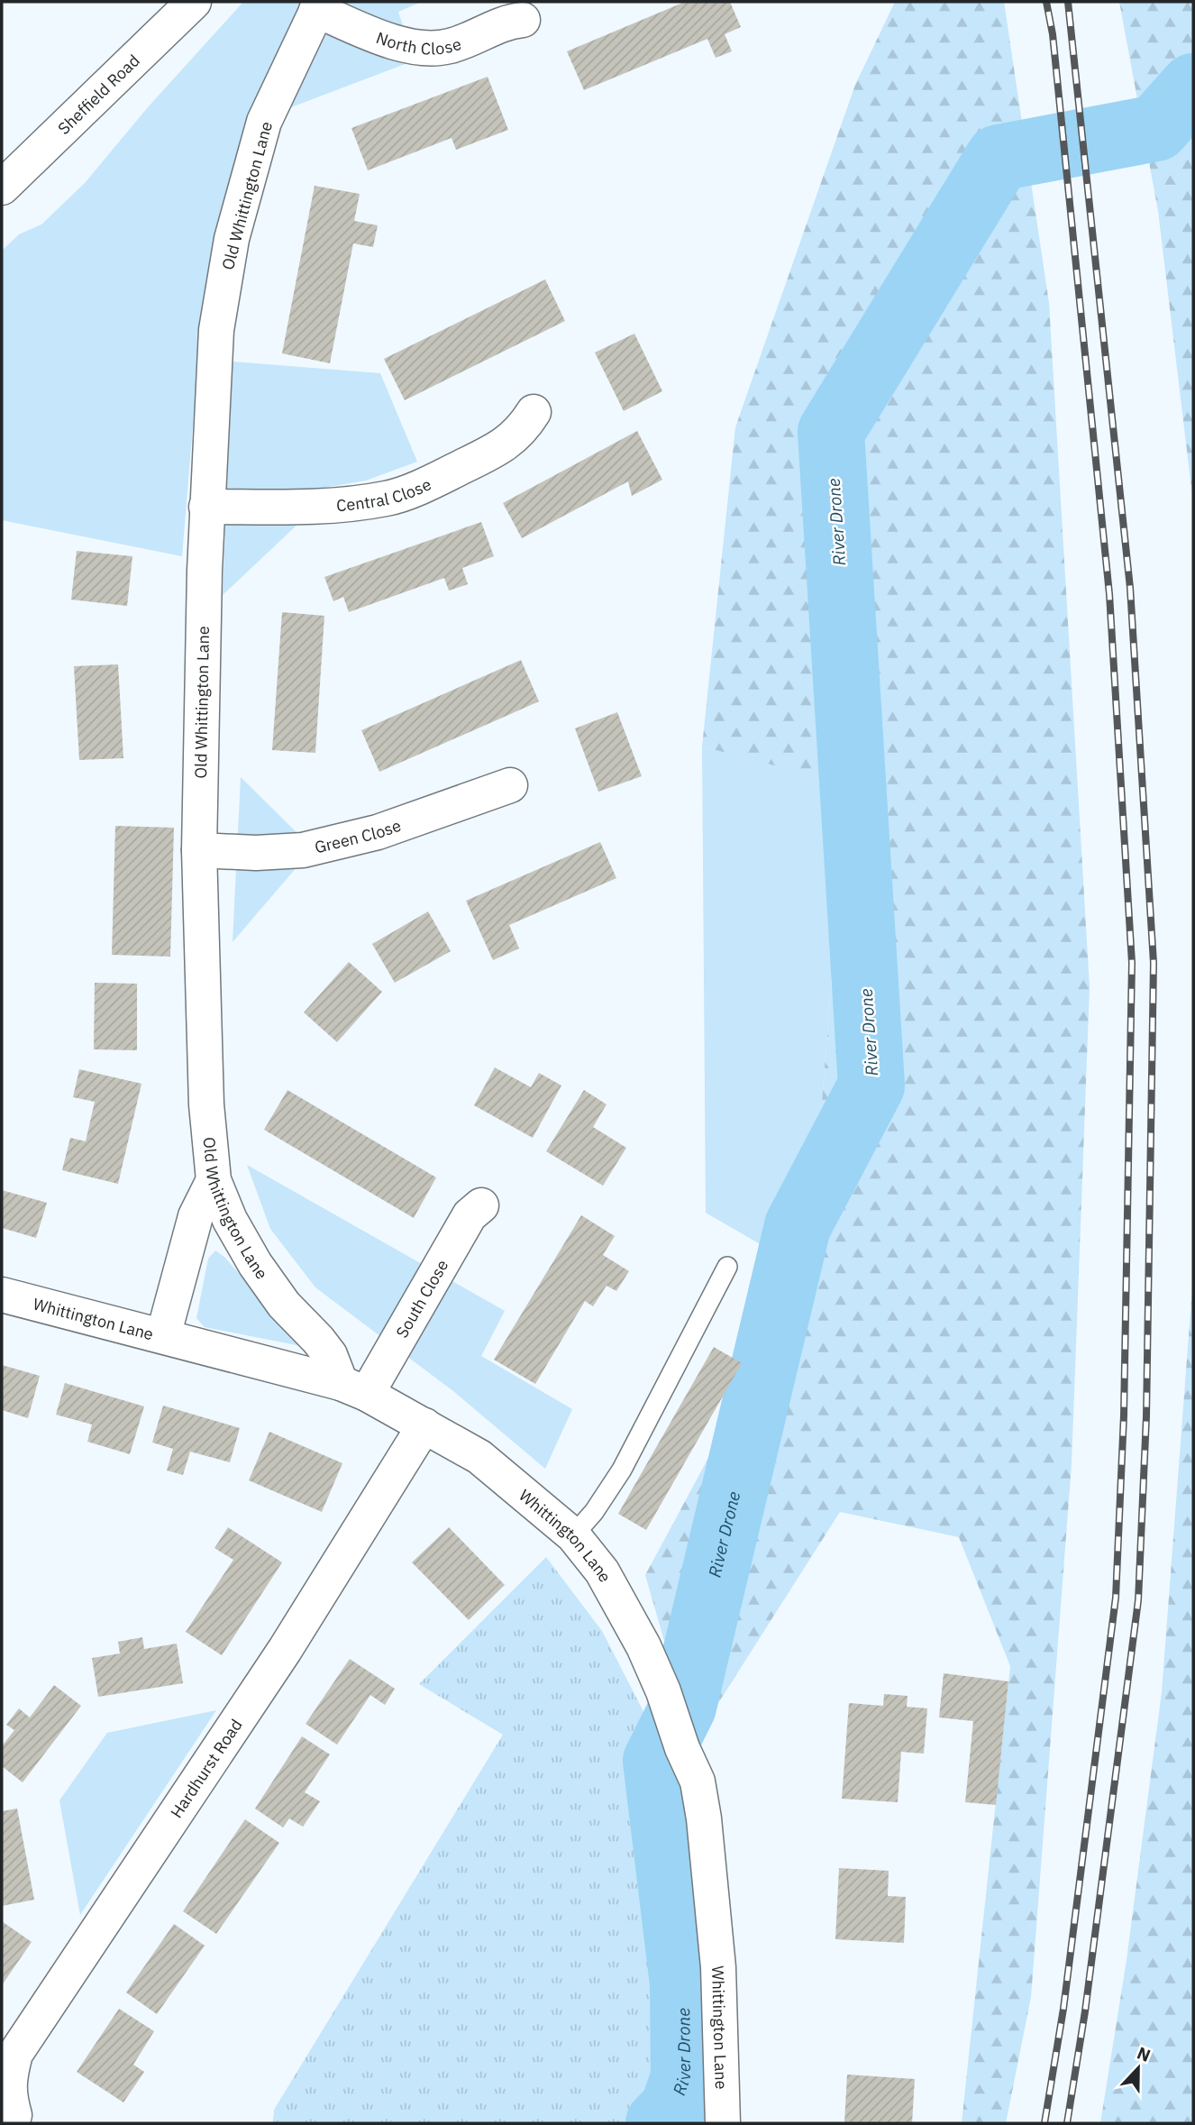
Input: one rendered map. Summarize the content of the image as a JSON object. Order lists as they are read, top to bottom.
{
  "streets": {
    "street": [
      "North Close",
      "Sheffield Road",
      "Old Whittington Lane",
      "Central Close",
      "Green Close",
      "South Close",
      "Whittington Lane",
      "Hardhurst Road"
    ]
  },
  "crossings": [
    ["North Close", "Old Whittington Lane"],
    ["Old Whittington Lane", "Central Close"],
    ["Old Whittington Lane", "Green Close"],
    ["Old Whittington Lane", "South Close"],
    ["Old Whittington Lane", "Whittington Lane"],
    ["South Close", "Whittington Lane"],
    ["Whittington Lane", "Hardhurst Road"]
  ],
  "water": ["River Drone"],
  "north": "top"
}
